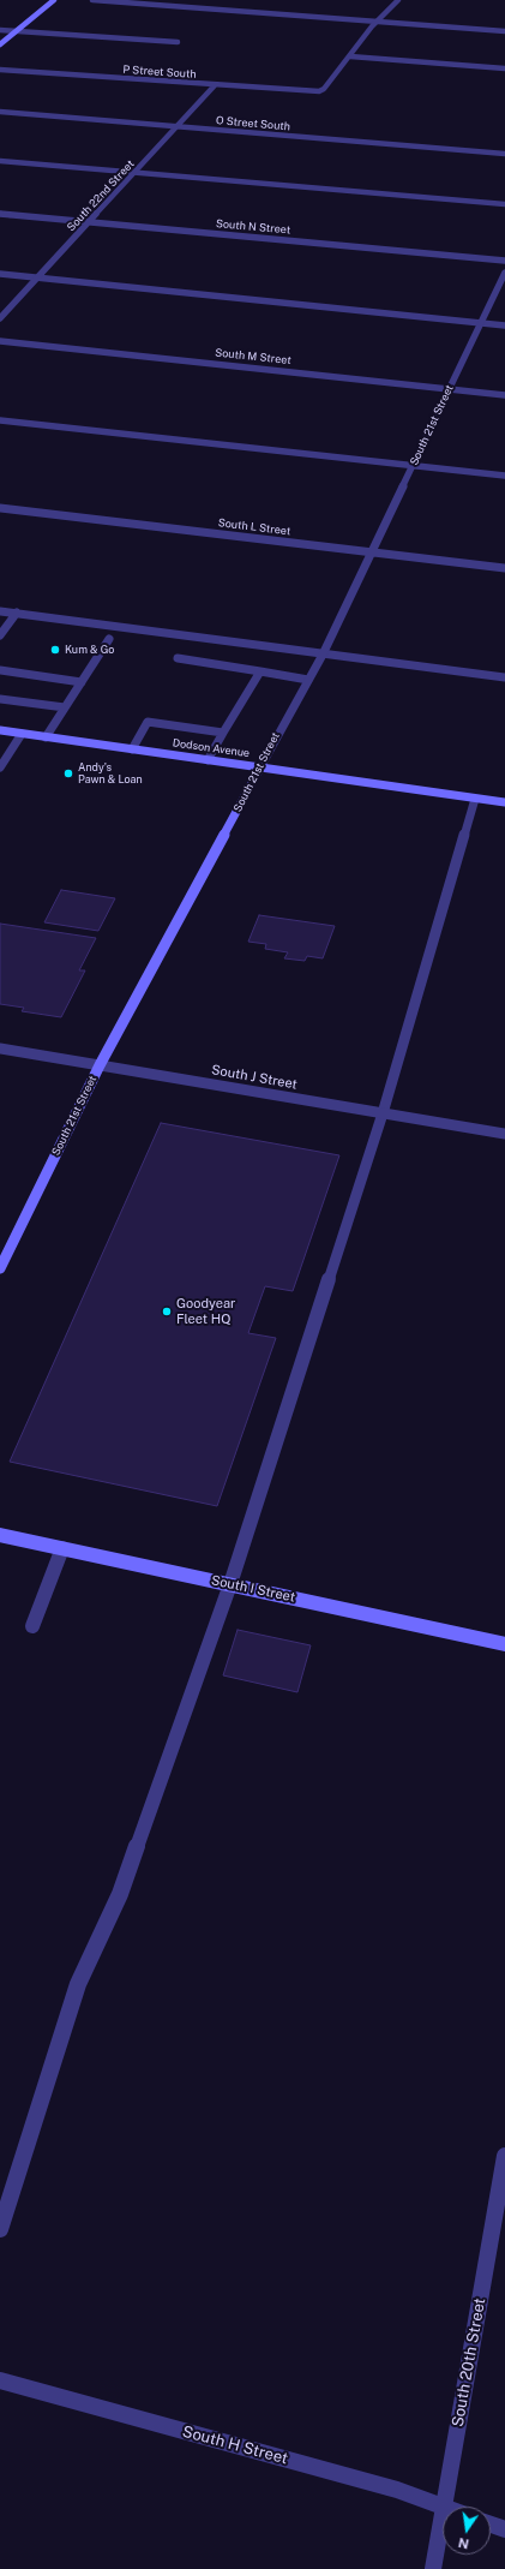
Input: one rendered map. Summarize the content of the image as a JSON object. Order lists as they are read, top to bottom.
{
  "streets": {
    "street": [
      "P Street South",
      "O Street South",
      "South 22nd Street",
      "South N Street",
      "South M Street",
      "South 21st Street",
      "South L Street",
      "Dodson Avenue",
      "South J Street",
      "South I Street",
      "South 20th Street",
      "South H Street"
    ]
  },
  "crossings": [
    ["P Street South", "South 22nd Street"],
    ["O Street South", "South 22nd Street"],
    ["South 22nd Street", "South N Street"],
    ["South M Street", "South 21st Street"],
    ["South 21st Street", "South L Street"],
    ["South 21st Street", "Dodson Avenue"],
    ["South 21st Street", "South J Street"],
    ["South 20th Street", "South H Street"]
  ],
  "places": ["Kum & Go", "Andy's Pawn & Loan", "Goodyear Fleet HQ"],
  "north": "bottom"
}
